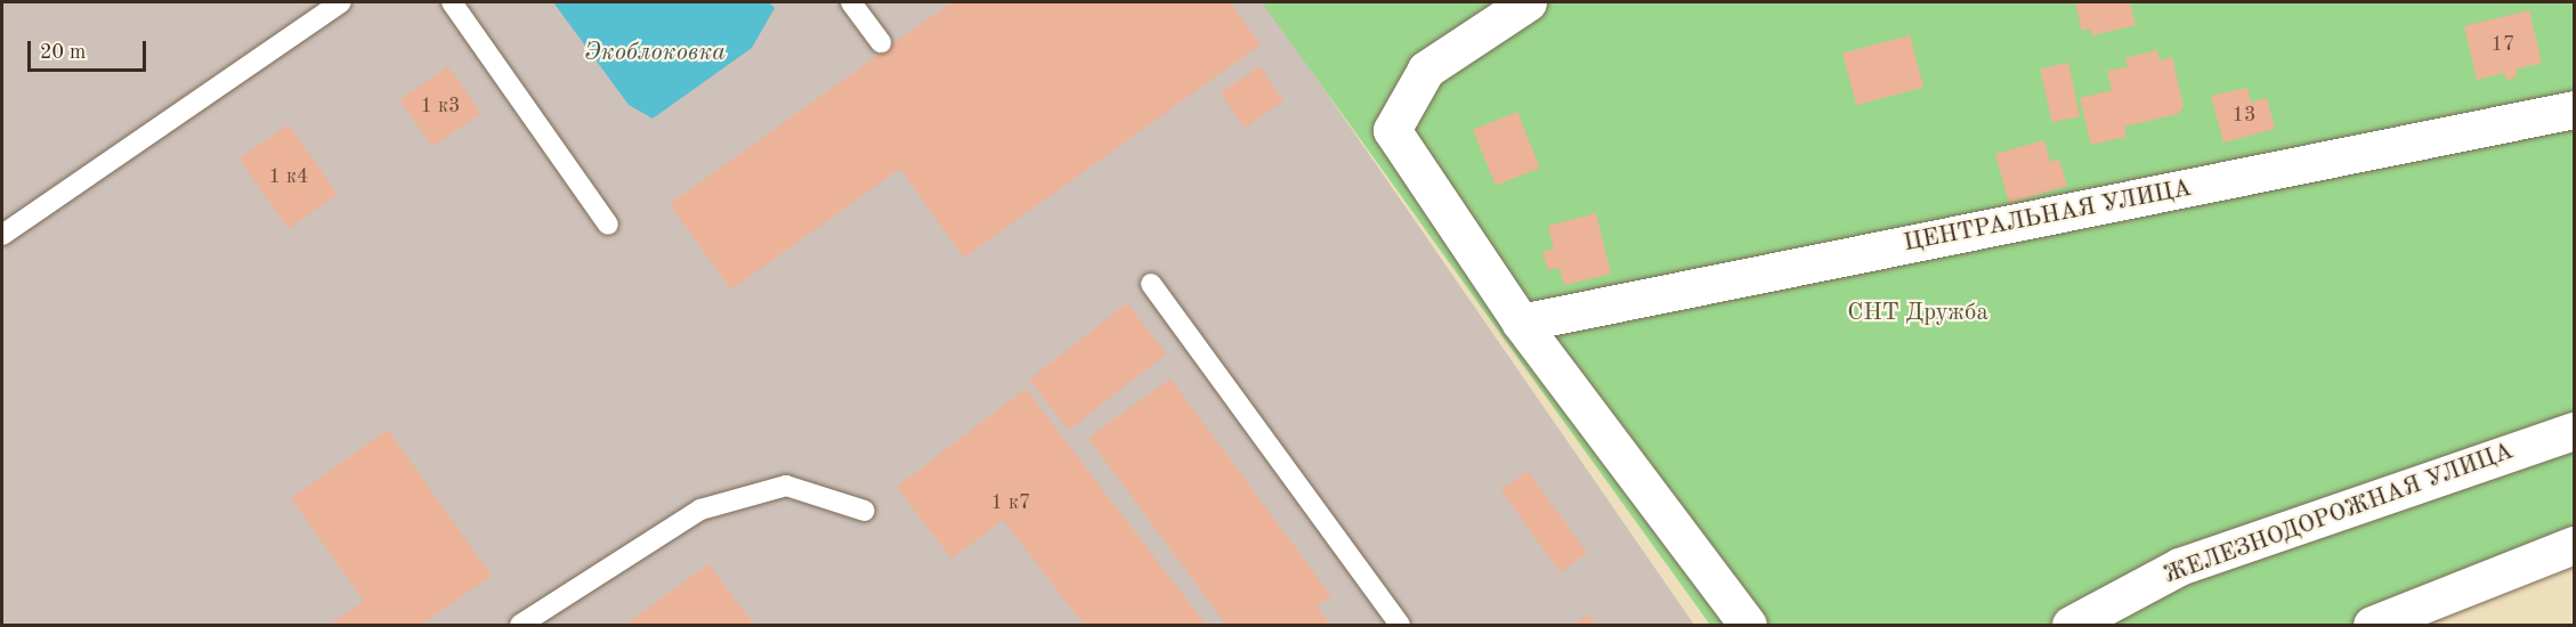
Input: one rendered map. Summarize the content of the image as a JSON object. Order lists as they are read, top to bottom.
{
  "streets": {
    "street": ["ЦЕНТРАЛЬНАЯ УЛИЦА", "ЖЕЛЕЗНОДОРОЖНАЯ УЛИЦА"]
  },
  "water": ["Экоблоковка"],
  "parks": ["СНТ Дружба"],
  "house_numbers": [
    "17",
    "1 к3",
    "13",
    "1 к4",
    "1 к7"
  ],
  "scale_bar": "20 m"
}
